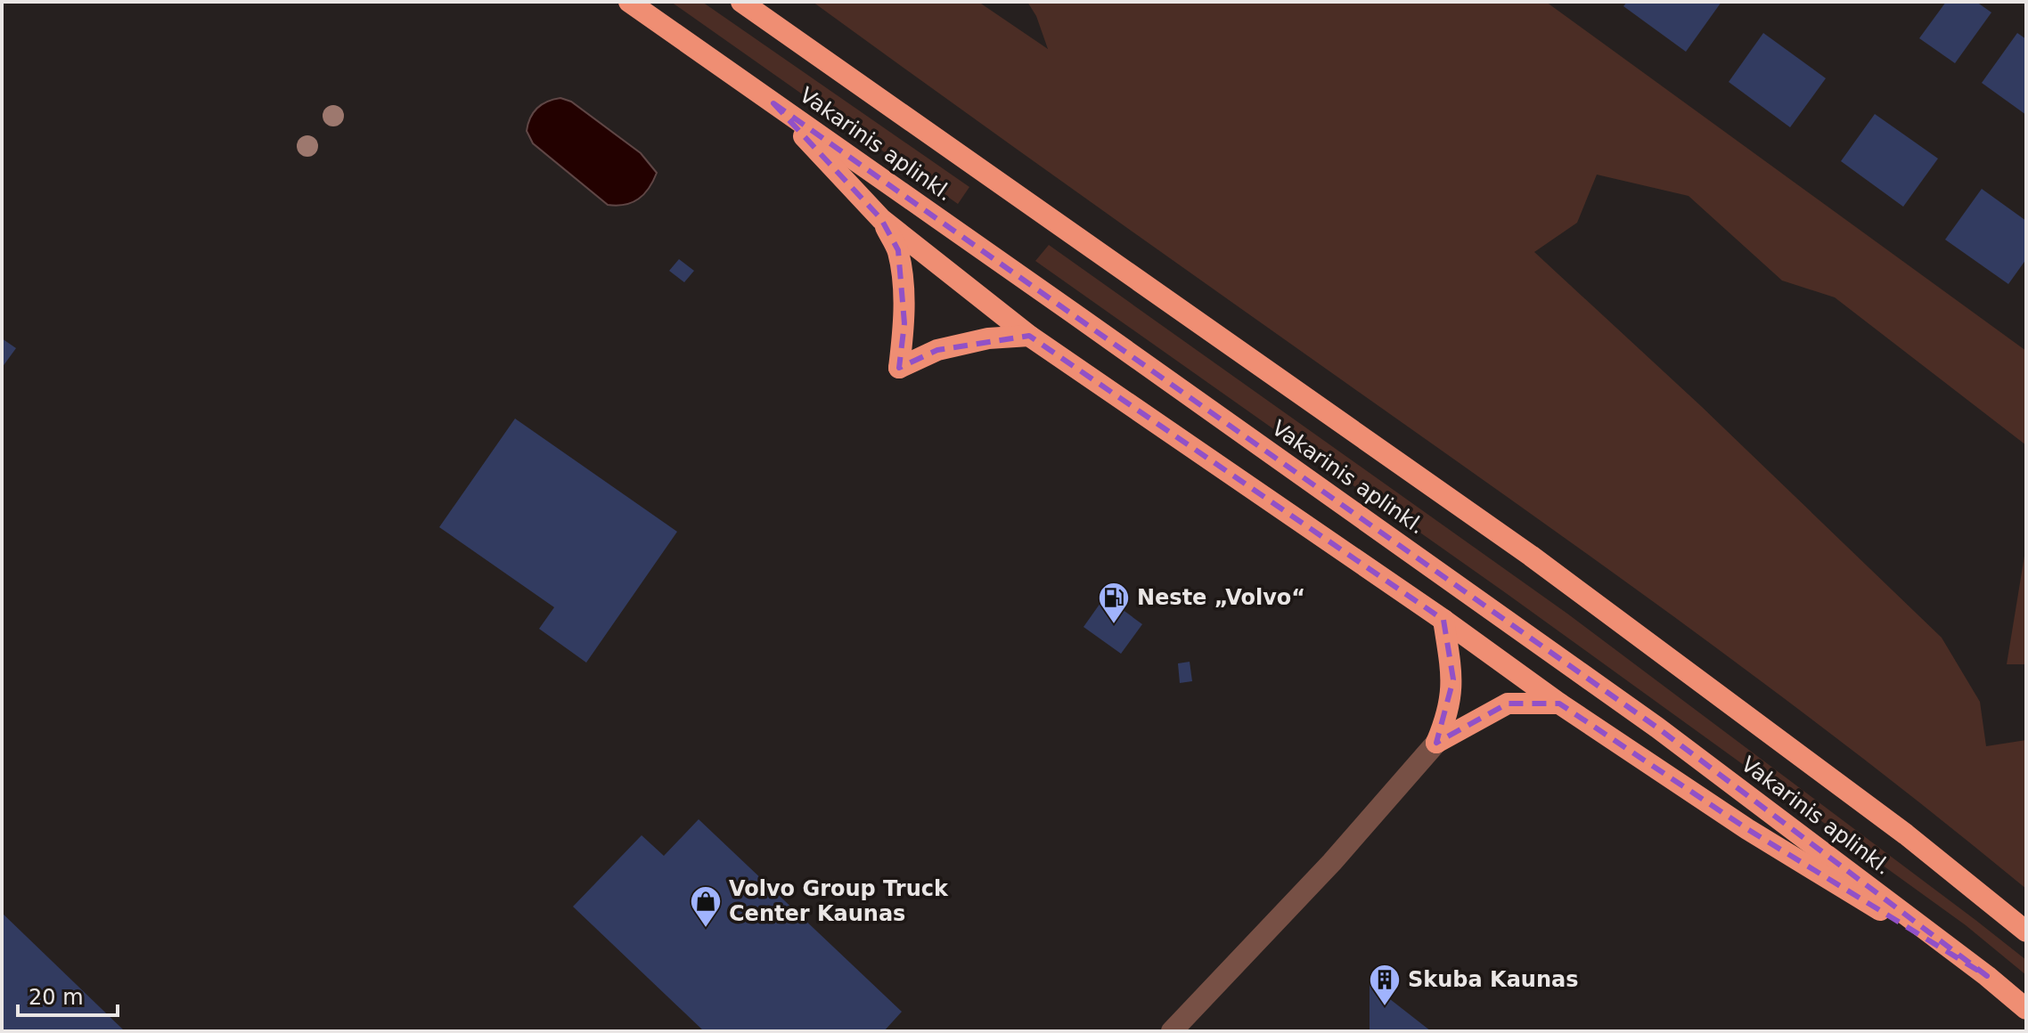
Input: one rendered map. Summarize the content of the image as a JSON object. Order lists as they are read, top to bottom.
{
  "streets": {
    "highway": ["Vakarinis aplinkl."]
  },
  "places": {
    "fuel station": ["Neste „Volvo“"],
    "shop": ["Volvo Group Truck Center Kaunas"],
    "building": ["Skuba Kaunas"]
  },
  "scale_bar": "20 m"
}
